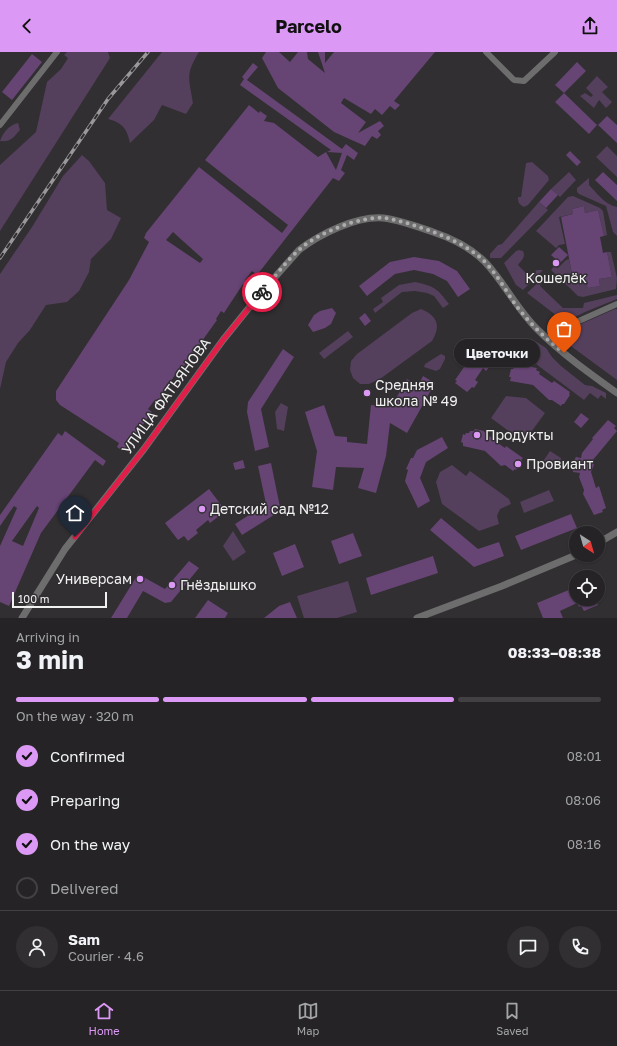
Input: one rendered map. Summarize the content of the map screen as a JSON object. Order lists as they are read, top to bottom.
{
  "streets": {
    "street": ["УЛИЦА ФАТЬЯНОВА"]
  },
  "places": [
    "Кошелёк",
    "Цветочки",
    "Средняя школа № 49",
    "Продукты",
    "Провиант",
    "Детский сад №12",
    "Универсам",
    "Гнёздышко"
  ],
  "scale_bar": "100 m",
  "north": "bottom right",
  "page": {
    "header": "Parcelo",
    "bubble": "Цветочки",
    "scale": "100 m",
    "heading": ["3 min", "Arriving in", "08:33–08:38"],
    "panel": ["Sam", "Courier · 4.6"],
    "bar": "On the way · 320 m",
    "list": [
      ["Confirmed", "08:01"],
      ["Preparing", "08:06"],
      ["On the way", "08:16"],
      "Delivered"
    ],
    "tabs": ["Home", "Map", "Saved"]
  }
}
